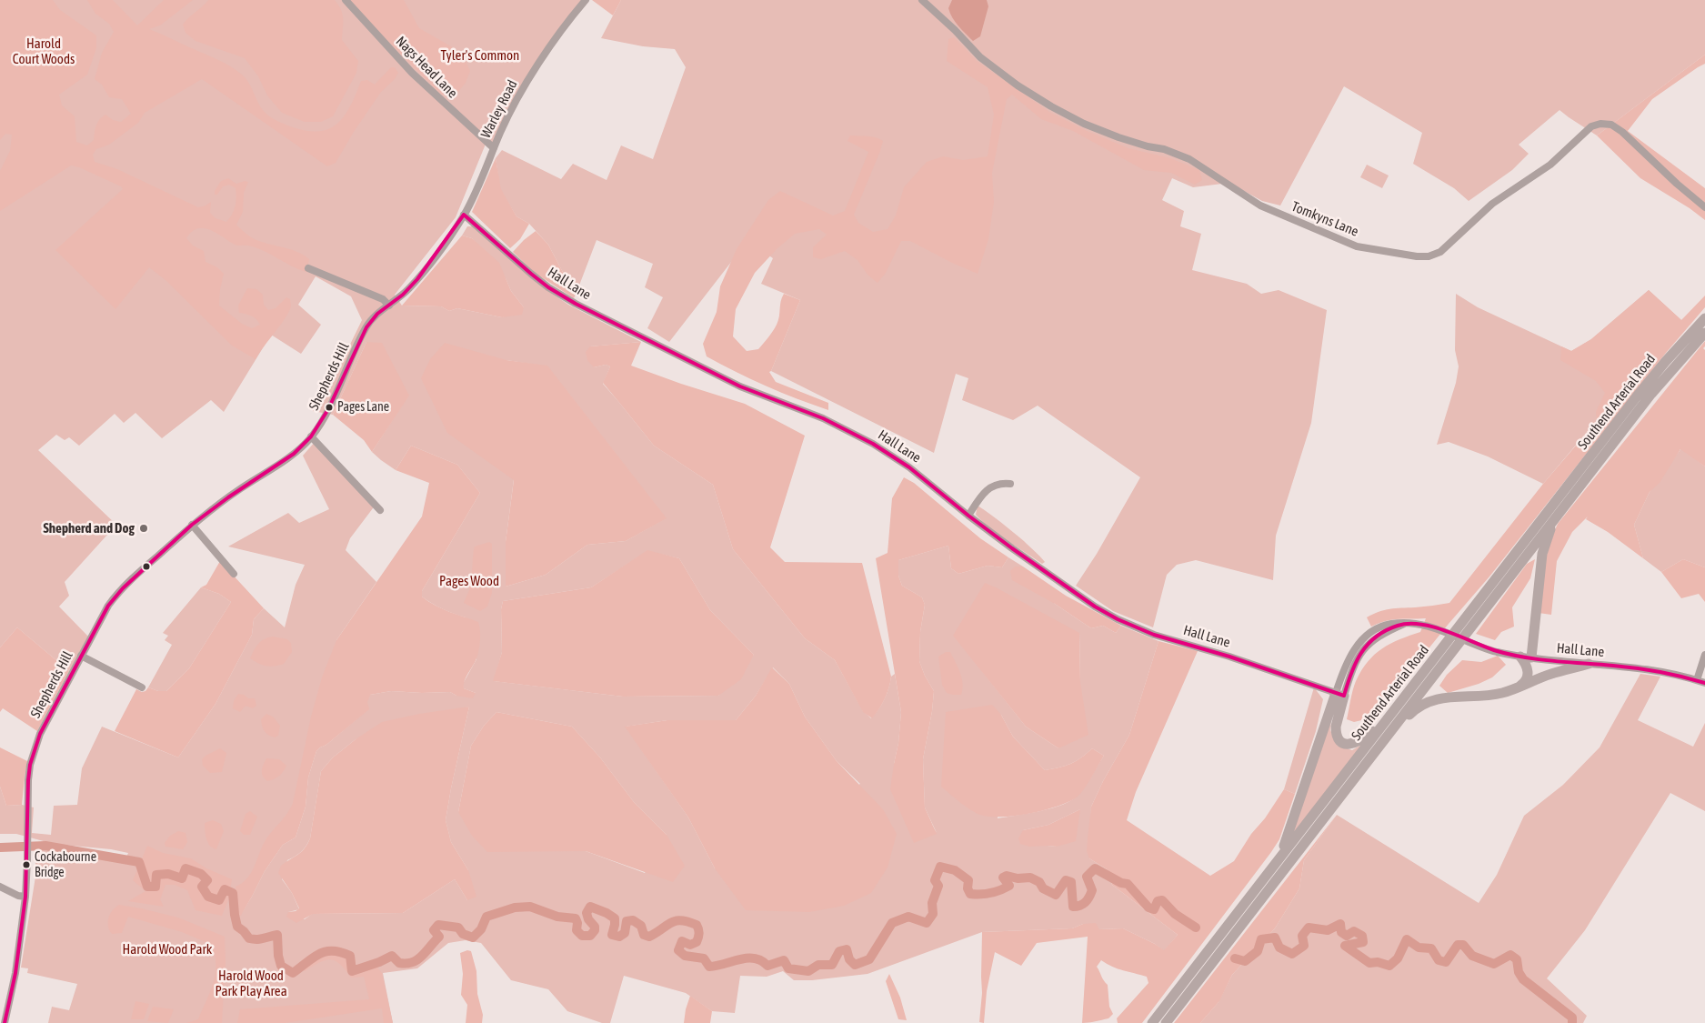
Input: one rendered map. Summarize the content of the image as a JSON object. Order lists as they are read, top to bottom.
{
  "streets": {
    "highway": ["Southend Arterial Road"],
    "street": [
      "Nags Head Lane",
      "Warley Road",
      "Tomkyns Lane",
      "Hall Lane",
      "Shepherds Hill"
    ]
  },
  "crossings": [
    ["Nags Head Lane", "Warley Road"],
    ["Warley Road", "Hall Lane"],
    ["Warley Road", "Shepherds Hill"],
    ["Hall Lane", "Shepherds Hill"]
  ],
  "parks": [
    "Harold Court Woods",
    "Tyler's Common",
    "Pages Wood",
    "Harold Wood Park",
    "Harold Wood Park Play Area"
  ],
  "places": ["Pages Lane", "Shepherd and Dog", "Cockabourne Bridge"]
}
